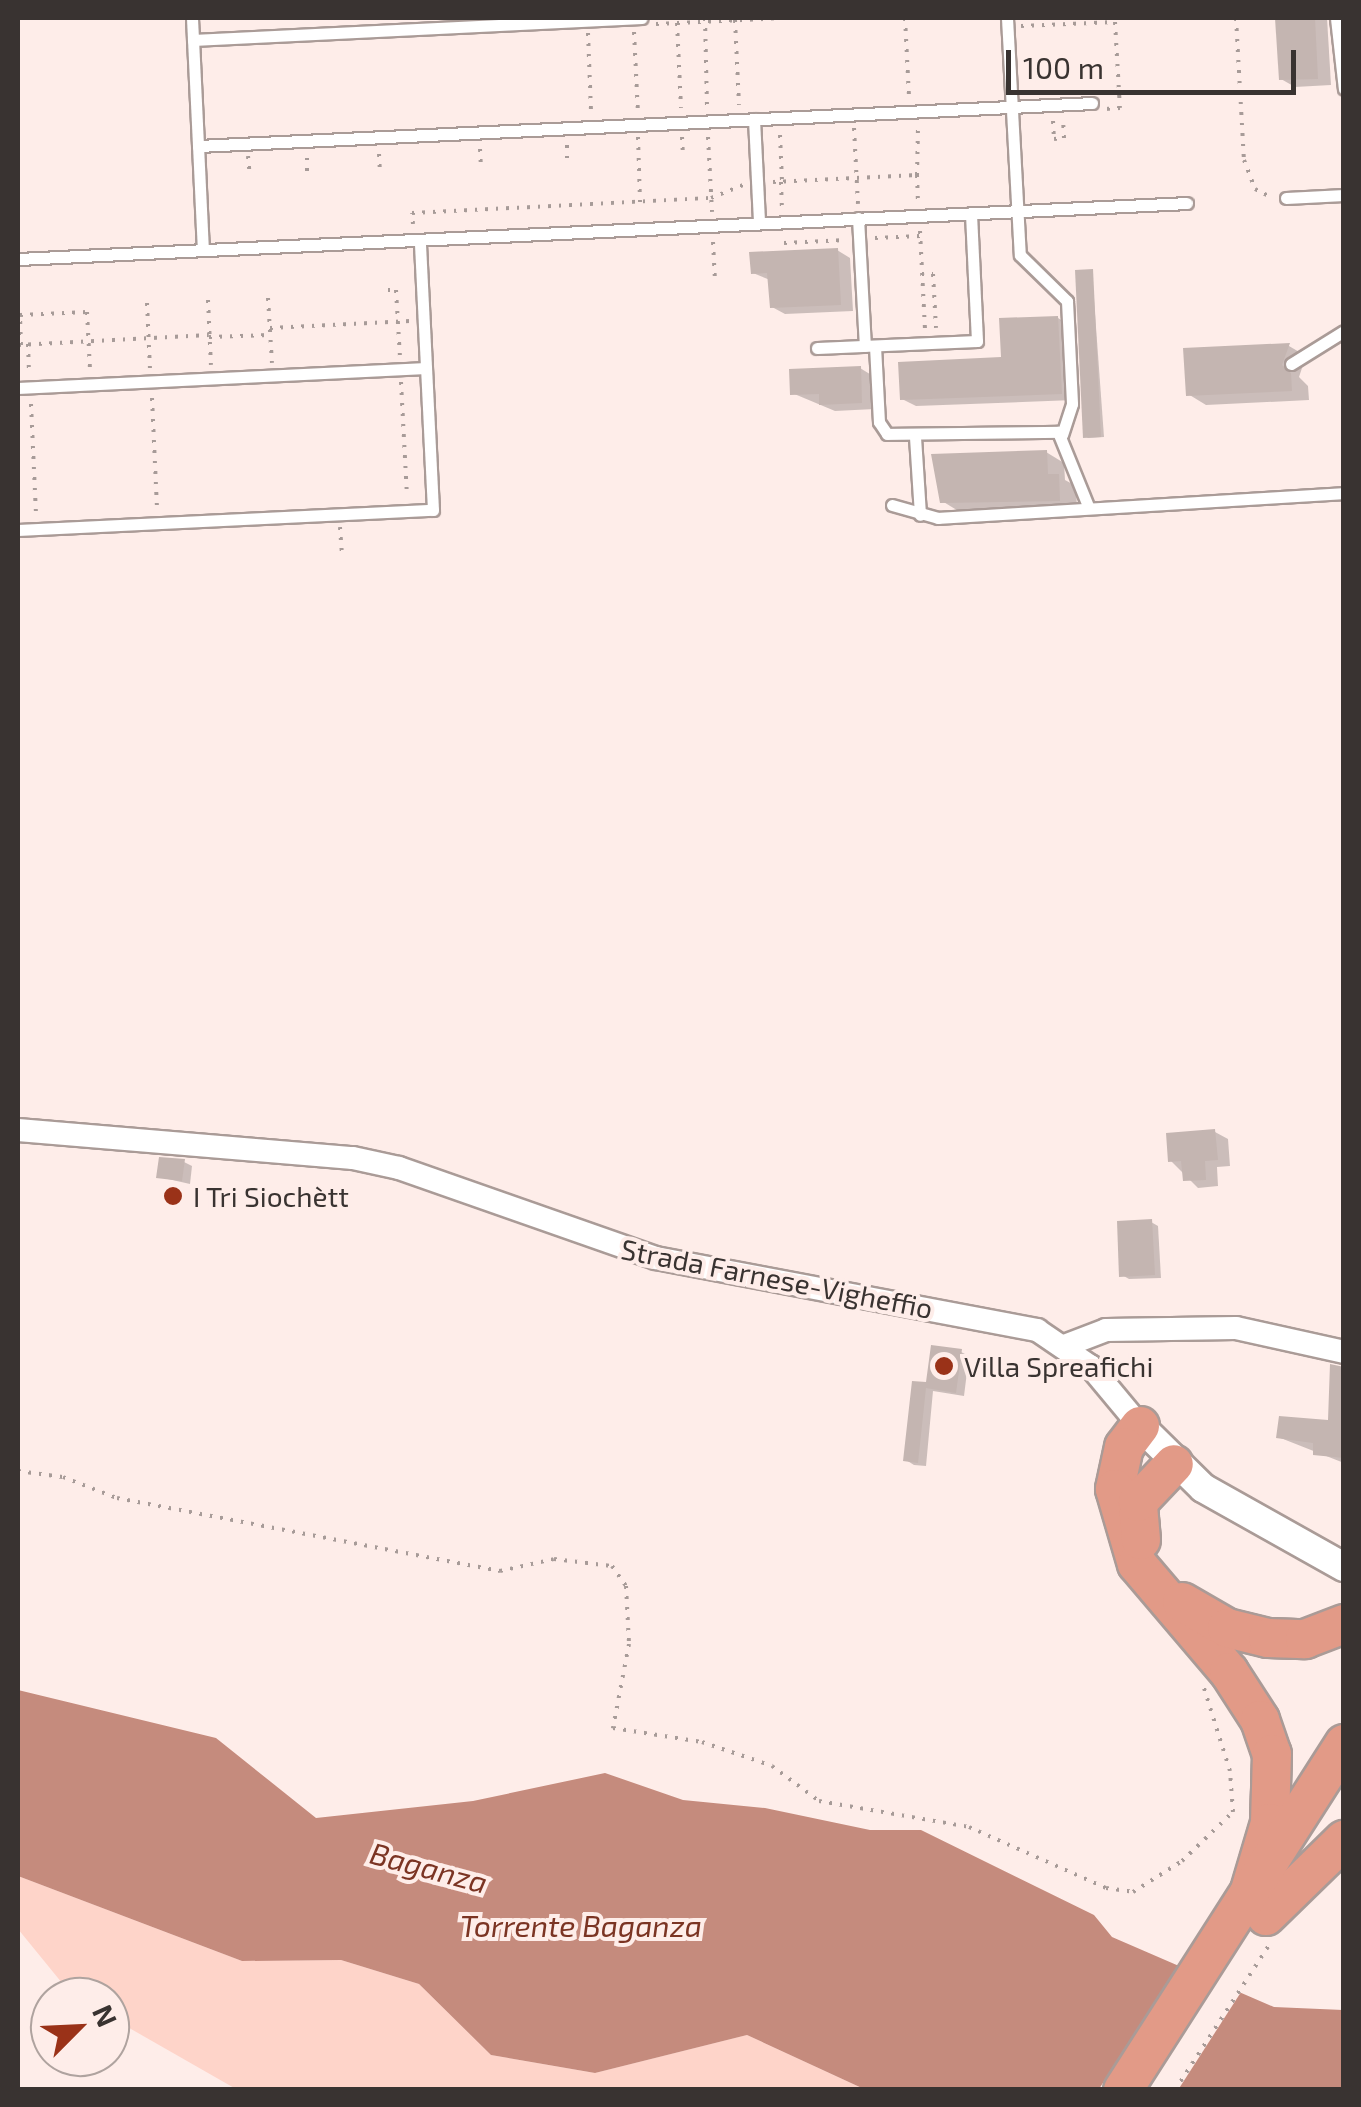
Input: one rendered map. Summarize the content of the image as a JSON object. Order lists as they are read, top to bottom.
{
  "streets": {
    "street": ["Strada Farnese-Vigheffio"]
  },
  "water": ["Baganza", "Torrente Baganza"],
  "places": ["I Tri Siochètt", "Villa Spreafichi"],
  "scale_bar": "100 m",
  "north": "top right"
}
